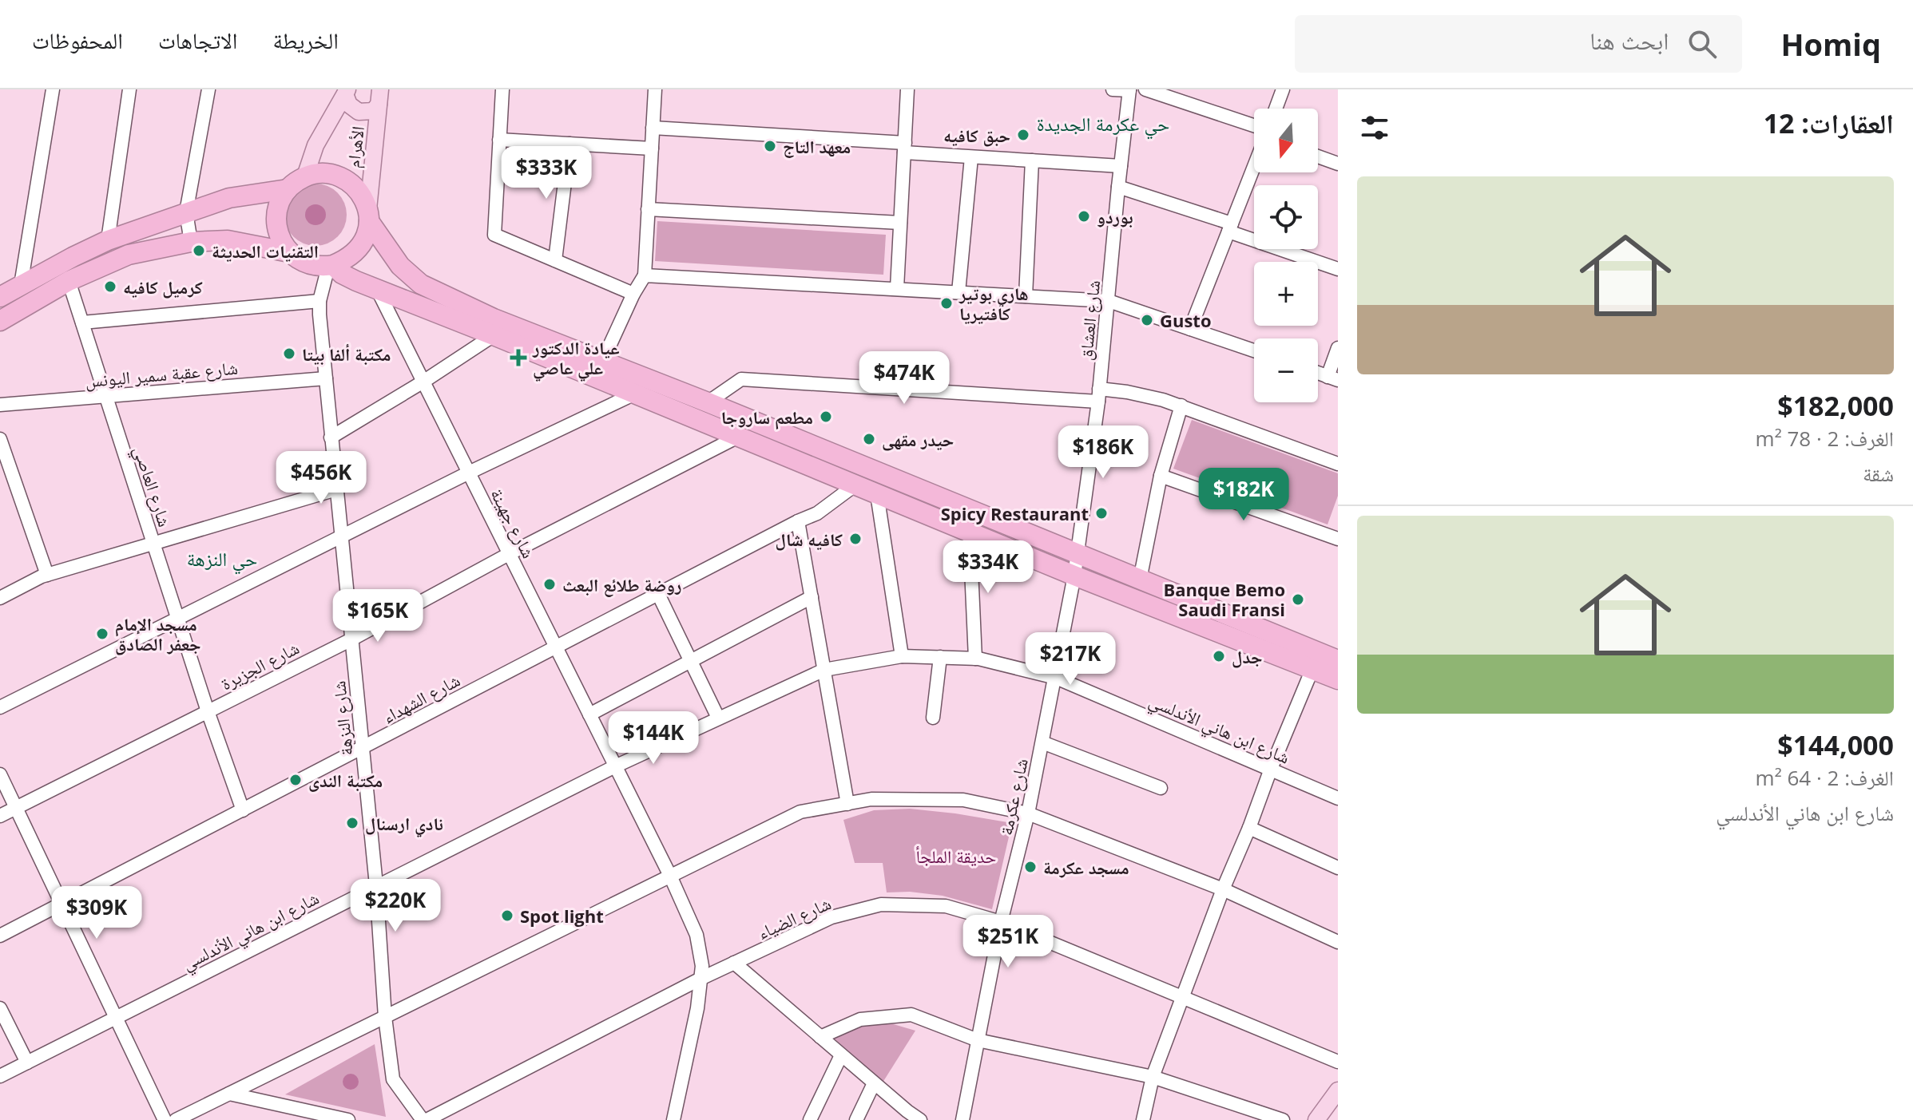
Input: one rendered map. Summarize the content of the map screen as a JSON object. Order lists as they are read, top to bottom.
{
  "streets": {
    "main road": ["الأهرام"],
    "street": [
      "شارع العشاق",
      "شارع عقبة سمير اليونس",
      "شارع العاصي",
      "شارع جهينة",
      "شارع الجزيرة",
      "شارع الشهداء",
      "شارع النزهة",
      "شارع ابن هاني الأندلسي",
      "شارع عكرمة",
      "شارع الضياء"
    ]
  },
  "crossings": [
    ["الأهرام", "شارع النزهة"],
    ["شارع العشاق", "شارع عكرمة"],
    ["شارع عقبة سمير اليونس", "شارع العاصي"],
    ["شارع عقبة سمير اليونس", "شارع النزهة"],
    ["شارع العاصي", "شارع الجزيرة"],
    ["شارع العاصي", "شارع الشهداء"],
    ["شارع جهينة", "شارع الجزيرة"],
    ["شارع جهينة", "شارع الشهداء"],
    ["شارع جهينة", "شارع ابن هاني الأندلسي"],
    ["شارع جهينة", "شارع الضياء"],
    ["شارع الجزيرة", "شارع النزهة"],
    ["شارع الشهداء", "شارع النزهة"],
    ["شارع النزهة", "شارع ابن هاني الأندلسي"],
    ["شارع النزهة", "شارع الضياء"],
    ["شارع ابن هاني الأندلسي", "شارع عكرمة"],
    ["شارع عكرمة", "شارع الضياء"]
  ],
  "districts": ["حي عكرمة الجديدة", "حي النزهة"],
  "parks": ["حديقة الملجأ"],
  "places": {
    "other": [
      "حبق كافيه",
      "معهد التاج",
      "بوردو",
      "التقنيات الحديثة",
      "كرميل كافيه",
      "هاري بوتير كافتيريا",
      "Gusto",
      "مكتبة ألفا بيتا",
      "مطعم ساروجا",
      "حيدر مقهى",
      "Spicy Restaurant",
      "كافيه شال",
      "روضة طلائع البعث",
      "Banque Bemo Saudi Fransi",
      "مسجد الإمام جعفر الصادق",
      "جدل",
      "مكتبة الندى",
      "نادي ارسنال",
      "مسجد عكرمة",
      "Spot light"
    ],
    "health": ["عيادة الدكتور علي عاصي"]
  },
  "north": "bottom",
  "page": {
    "header": "Homiq",
    "search": "ابحث هنا",
    "nav": ["الخريطة", "الاتجاهات", "المحفوظات"],
    "heading": "العقارات: 12",
    "map_buttons": ["+", "−"],
    "price": [
      "$333K",
      "$474K",
      "$186K",
      "$456K",
      "$182K",
      "$334K",
      "$165K",
      "$217K",
      "$144K",
      "$220K",
      "$309K",
      "$251K"
    ],
    "list": [
      {
        "name": "$182,000",
        "note": "الغرف: 2 · 78 m² · شقة"
      },
      {
        "name": "$144,000",
        "note": "الغرف: 2 · 64 m² · شارع ابن هاني الأندلسي"
      }
    ]
  }
}
